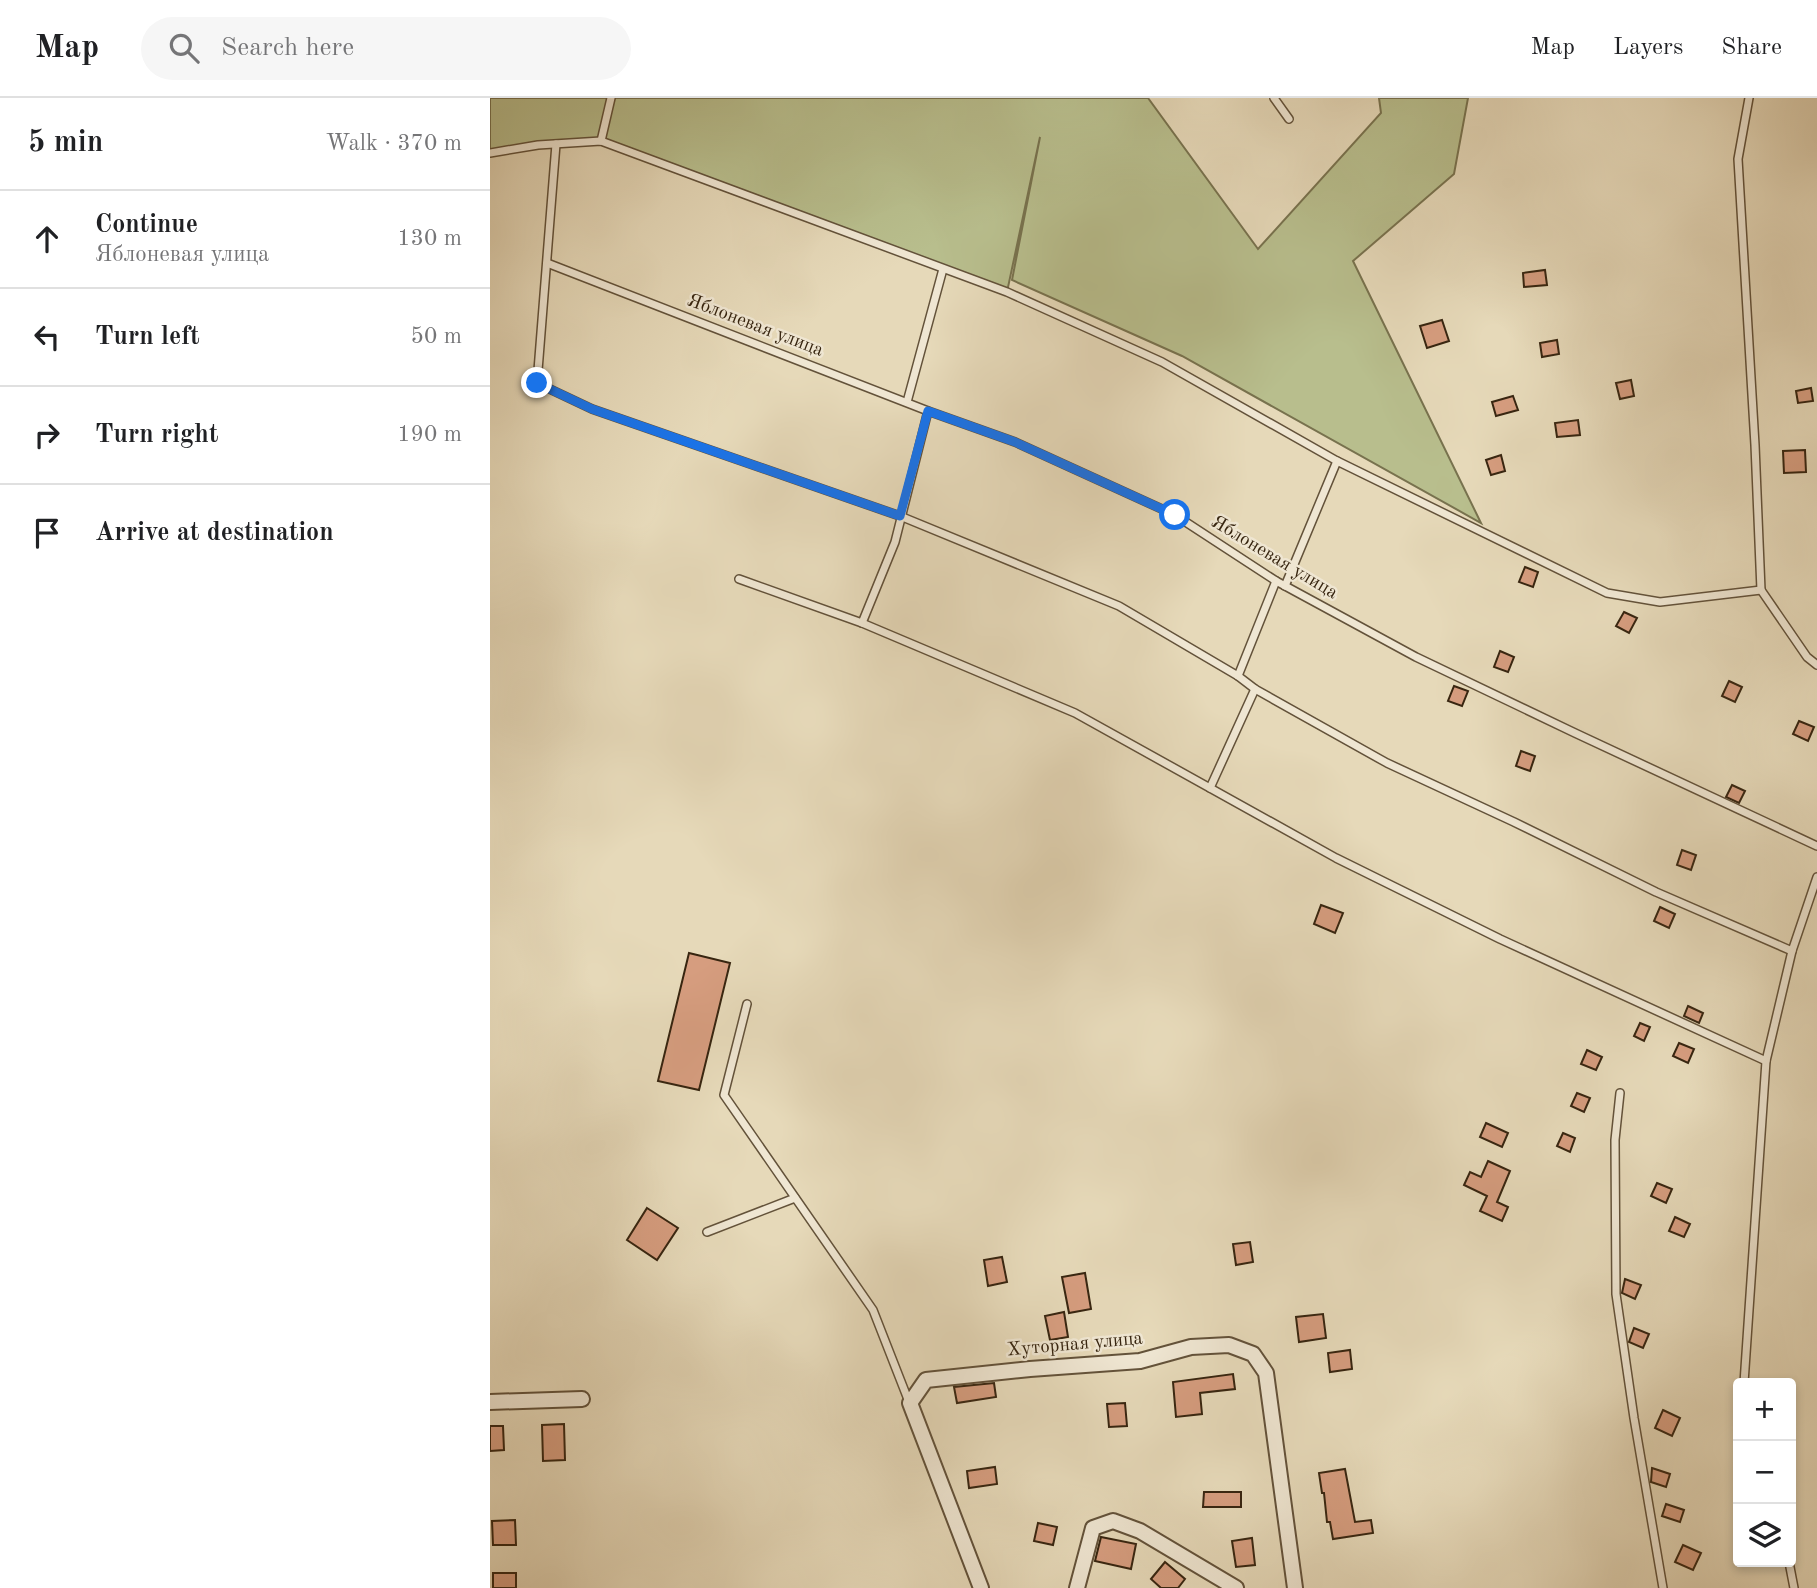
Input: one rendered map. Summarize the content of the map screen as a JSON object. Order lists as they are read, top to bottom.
{
  "streets": {
    "street": ["Хуторная улица"],
    "lane": ["Яблоневая улица"]
  },
  "page": {
    "header": "Map",
    "search": "Search here",
    "nav": ["Map", "Layers", "Share"],
    "heading": ["5 min", "Walk · 370 m"],
    "list": [
      ["Continue", "Яблоневая улица", "130 m"],
      ["Turn left", "50 m"],
      ["Turn right", "190 m"],
      "Arrive at destination"
    ],
    "map_buttons": ["+", "−"]
  }
}
